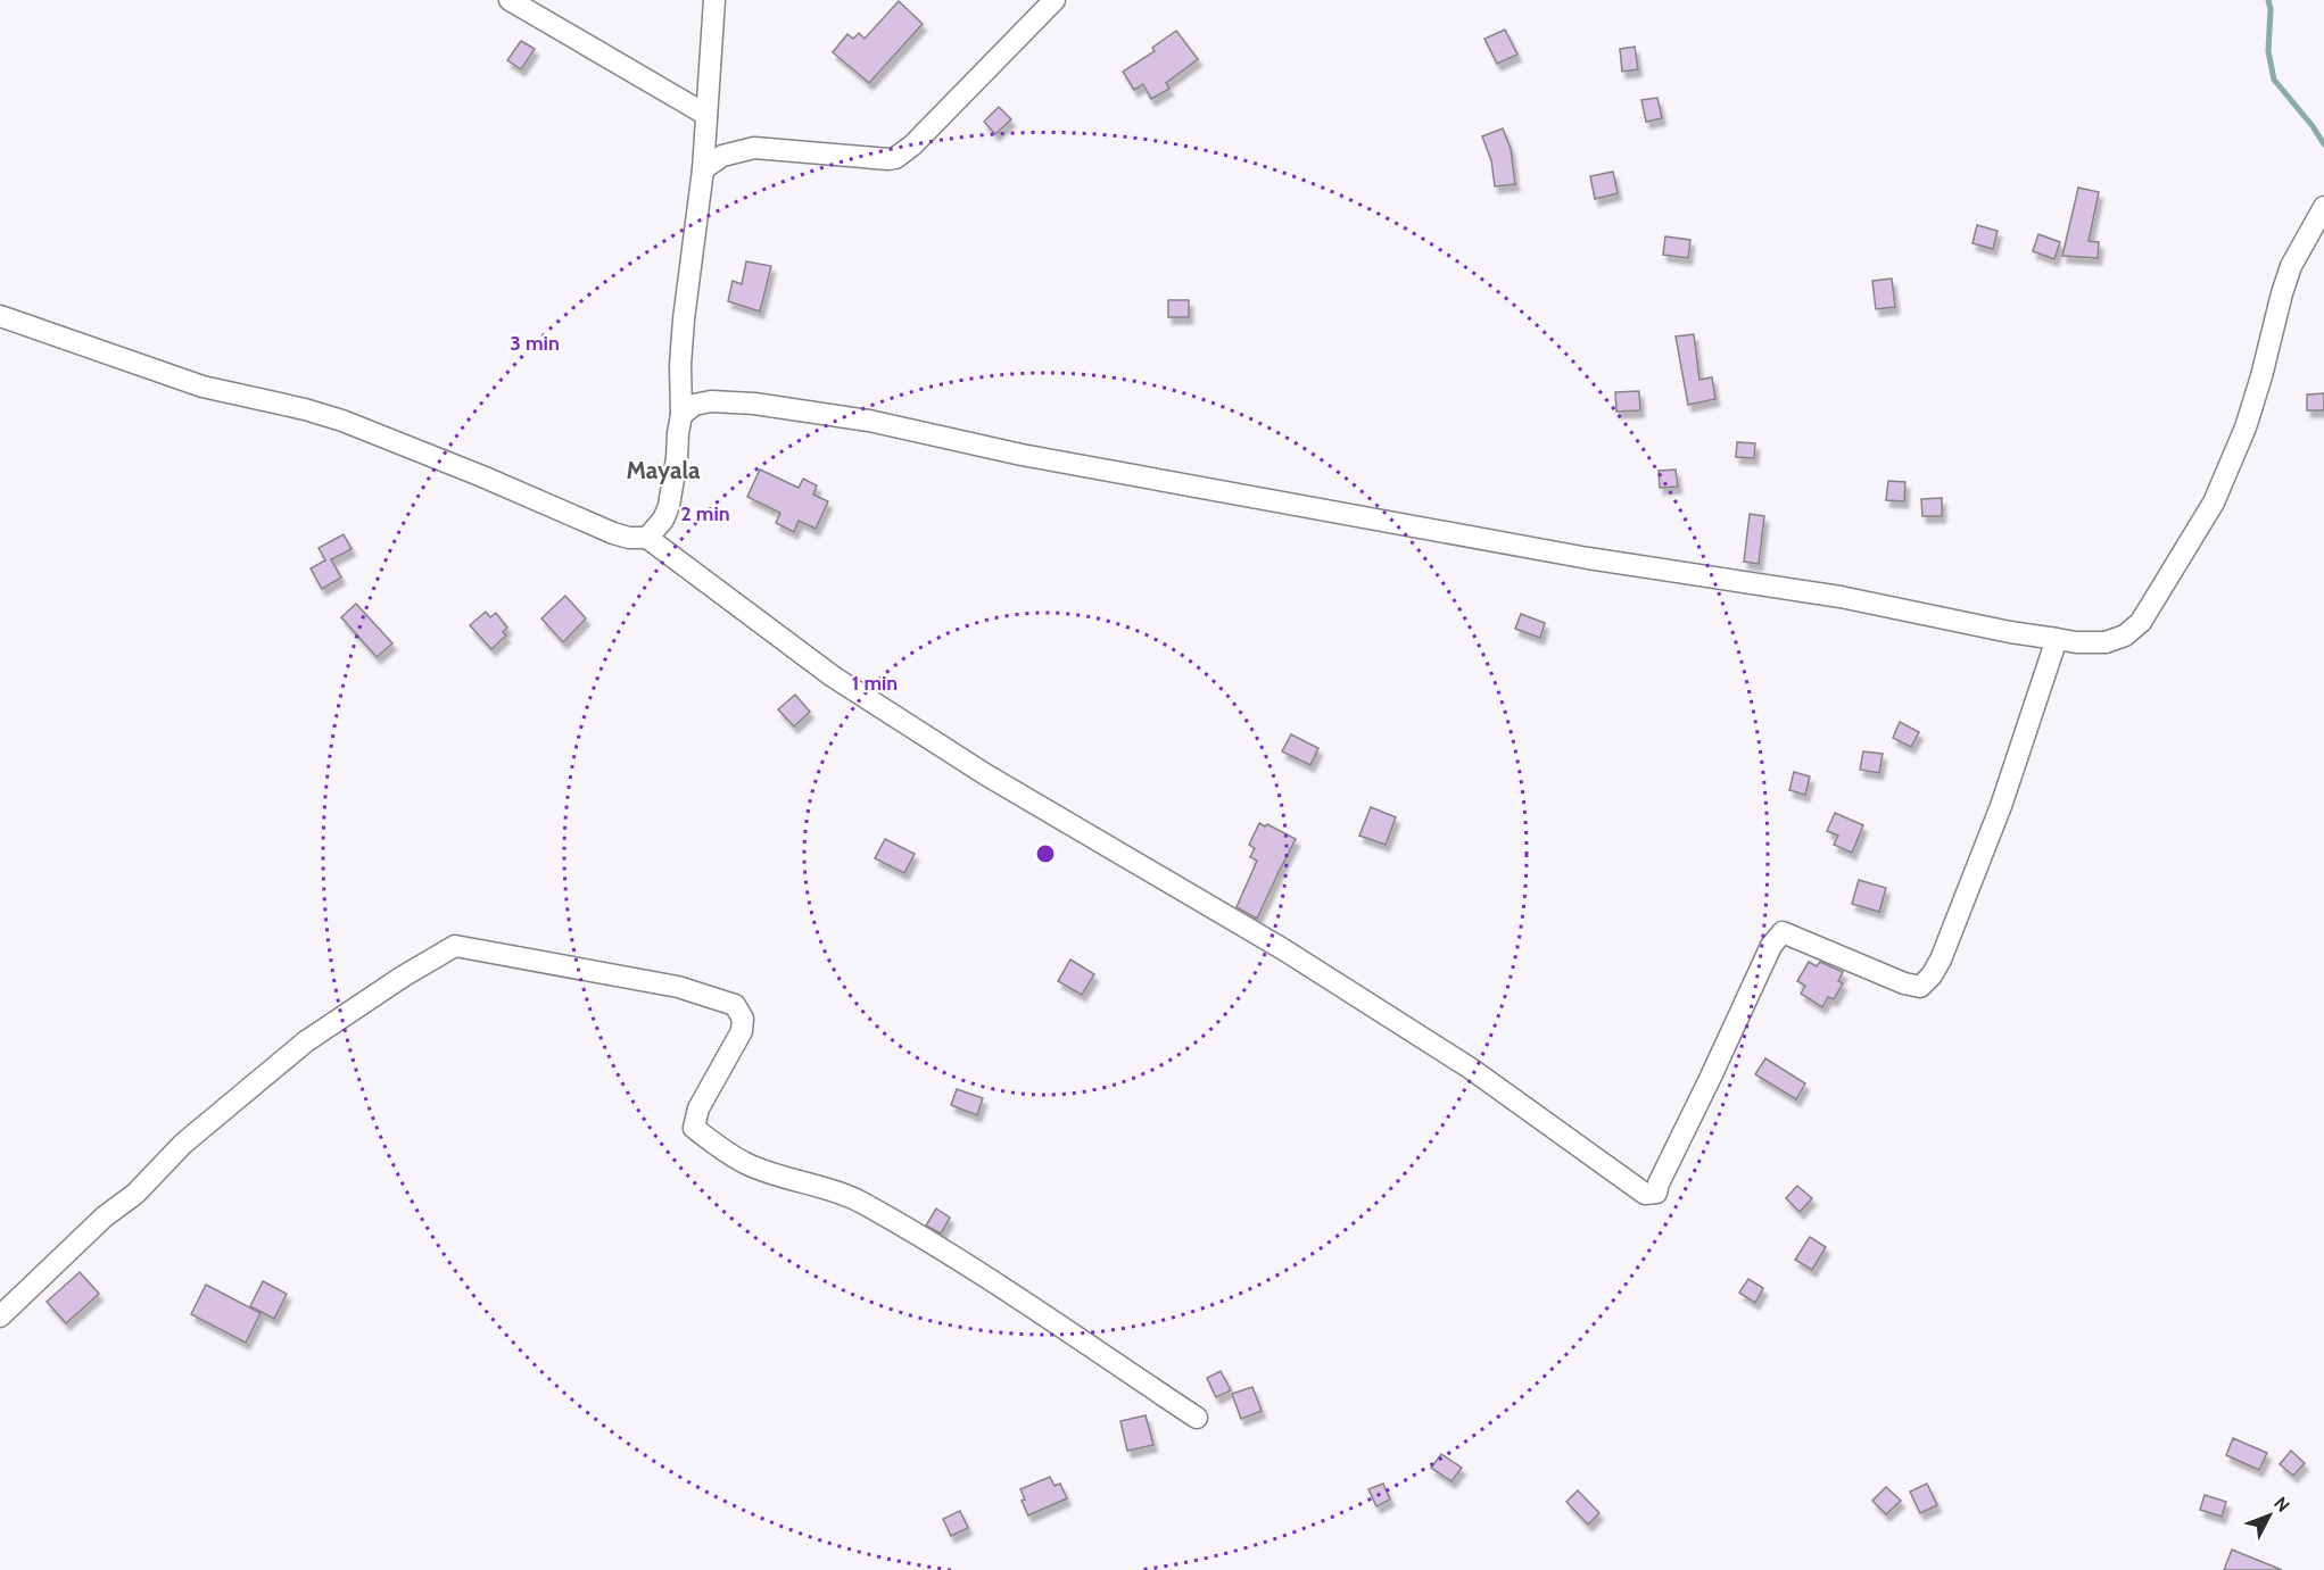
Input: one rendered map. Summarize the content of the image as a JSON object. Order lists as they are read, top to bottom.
{
  "districts": ["Mayala"],
  "north": "top right",
  "rings": ["3 min", "2 min", "1 min"]
}
